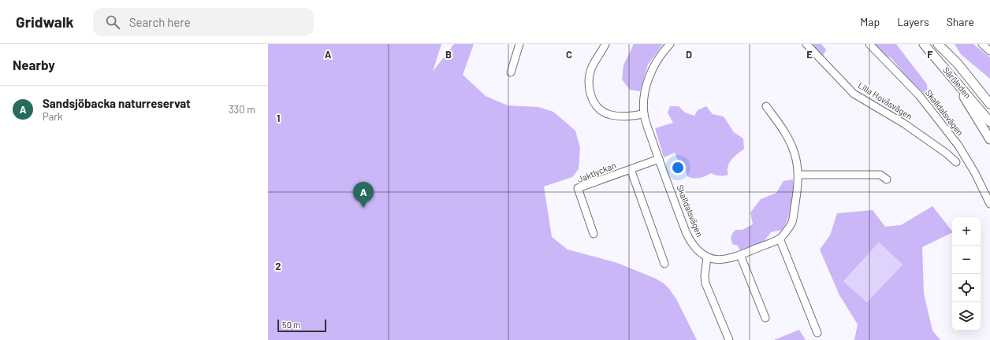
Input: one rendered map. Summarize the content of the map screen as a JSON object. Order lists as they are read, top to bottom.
{
  "streets": {
    "main road": ["Säröleden"],
    "street": ["Lilla Hovåsvägen", "Skalldalsvägen", "Jaktlyckan"]
  },
  "crossings": [
    ["Skalldalsvägen", "Jaktlyckan"]
  ],
  "scale_bar": "50 m",
  "page": {
    "header": "Gridwalk",
    "search": "Search here",
    "nav": ["Map", "Layers", "Share"],
    "heading": "Nearby",
    "list": [
      {
        "mark": "A",
        "name": "Sandsjöbacka naturreservat",
        "note": "Park",
        "value": "330 m"
      }
    ],
    "pins": "A",
    "map_buttons": ["+", "−"],
    "scale": "50 m"
  },
  "grid": {
    "columns": [
      "A",
      "B",
      "C",
      "D",
      "E",
      "F"
    ],
    "rows": ["1", "2"]
  }
}
